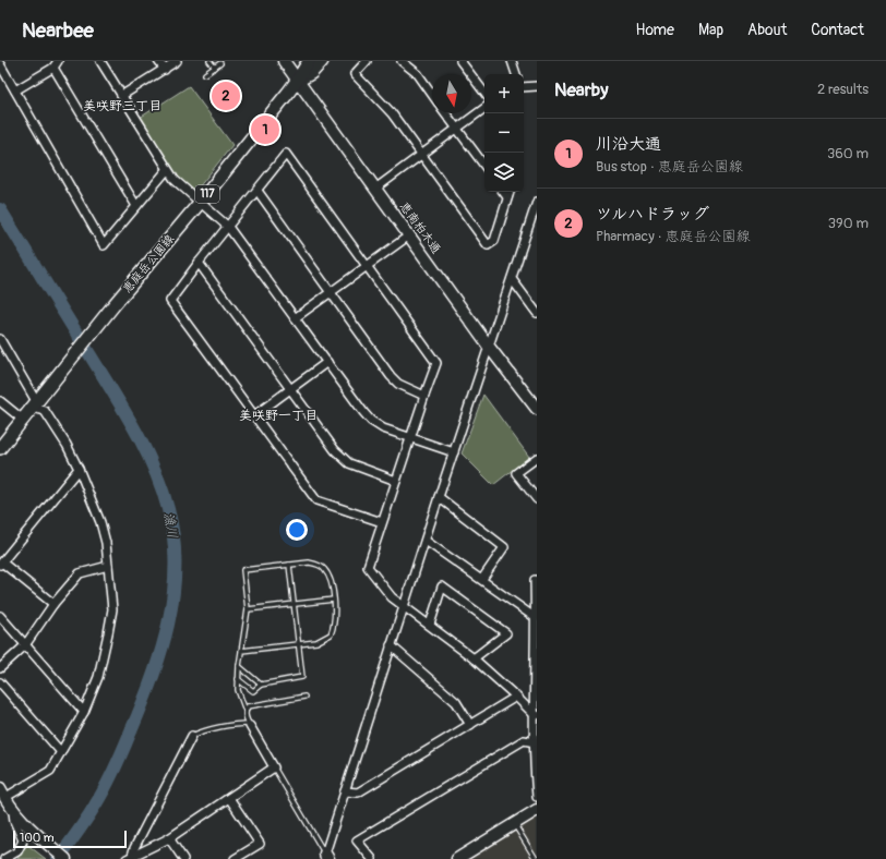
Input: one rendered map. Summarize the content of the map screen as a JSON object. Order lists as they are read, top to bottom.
{
  "streets": {
    "main road": ["117", "恵庭岳公園線"],
    "street": ["恵南柏木通"]
  },
  "crossings": [
    ["恵南柏木通", "恵庭岳公園線"]
  ],
  "districts": ["美咲野三丁目", "美咲野一丁目"],
  "water": ["漁川"],
  "scale_bar": "100 m",
  "north": "bottom",
  "page": {
    "header": "Nearbee",
    "nav": [
      "Home",
      "Map",
      "About",
      "Contact"
    ],
    "heading": ["Nearby", "2 results"],
    "map_buttons": ["+", "−"],
    "pins": ["2", "1"],
    "list": [
      {
        "mark": "1",
        "name": "川沿大通",
        "note": "Bus stop · 恵庭岳公園線",
        "value": "360 m"
      },
      {
        "mark": "2",
        "name": "ツルハドラッグ",
        "note": "Pharmacy · 恵庭岳公園線",
        "value": "390 m"
      }
    ],
    "scale": "100 m"
  }
}
